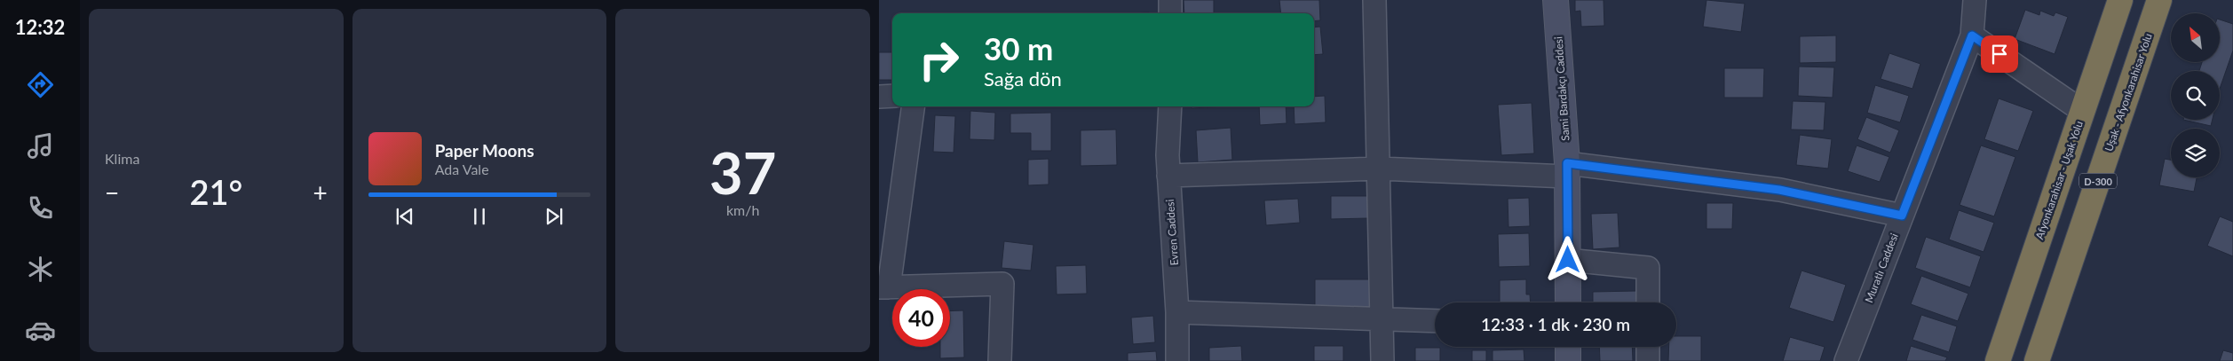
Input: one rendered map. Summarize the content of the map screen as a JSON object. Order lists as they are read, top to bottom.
{
  "streets": {
    "highway": ["Uşak - Afyonkarahisar Yolu", "Afyonkarahisar - Uşak Yolu", "D-300"],
    "street": ["Sami Bardakçı Caddesi", "Evren Caddesi", "Muratlı Caddesi"]
  },
  "north": "top left",
  "page": {
    "tabs": "12:32",
    "tile": [
      "Klima",
      ["37", "km/h"]
    ],
    "turn": ["30 m", "Sağa dön"],
    "song": ["Paper Moons", "Ada Vale"],
    "heat": ["−", "21°", "+"],
    "limit": "40",
    "trip": "12:33 · 1 dk · 230 m"
  }
}
